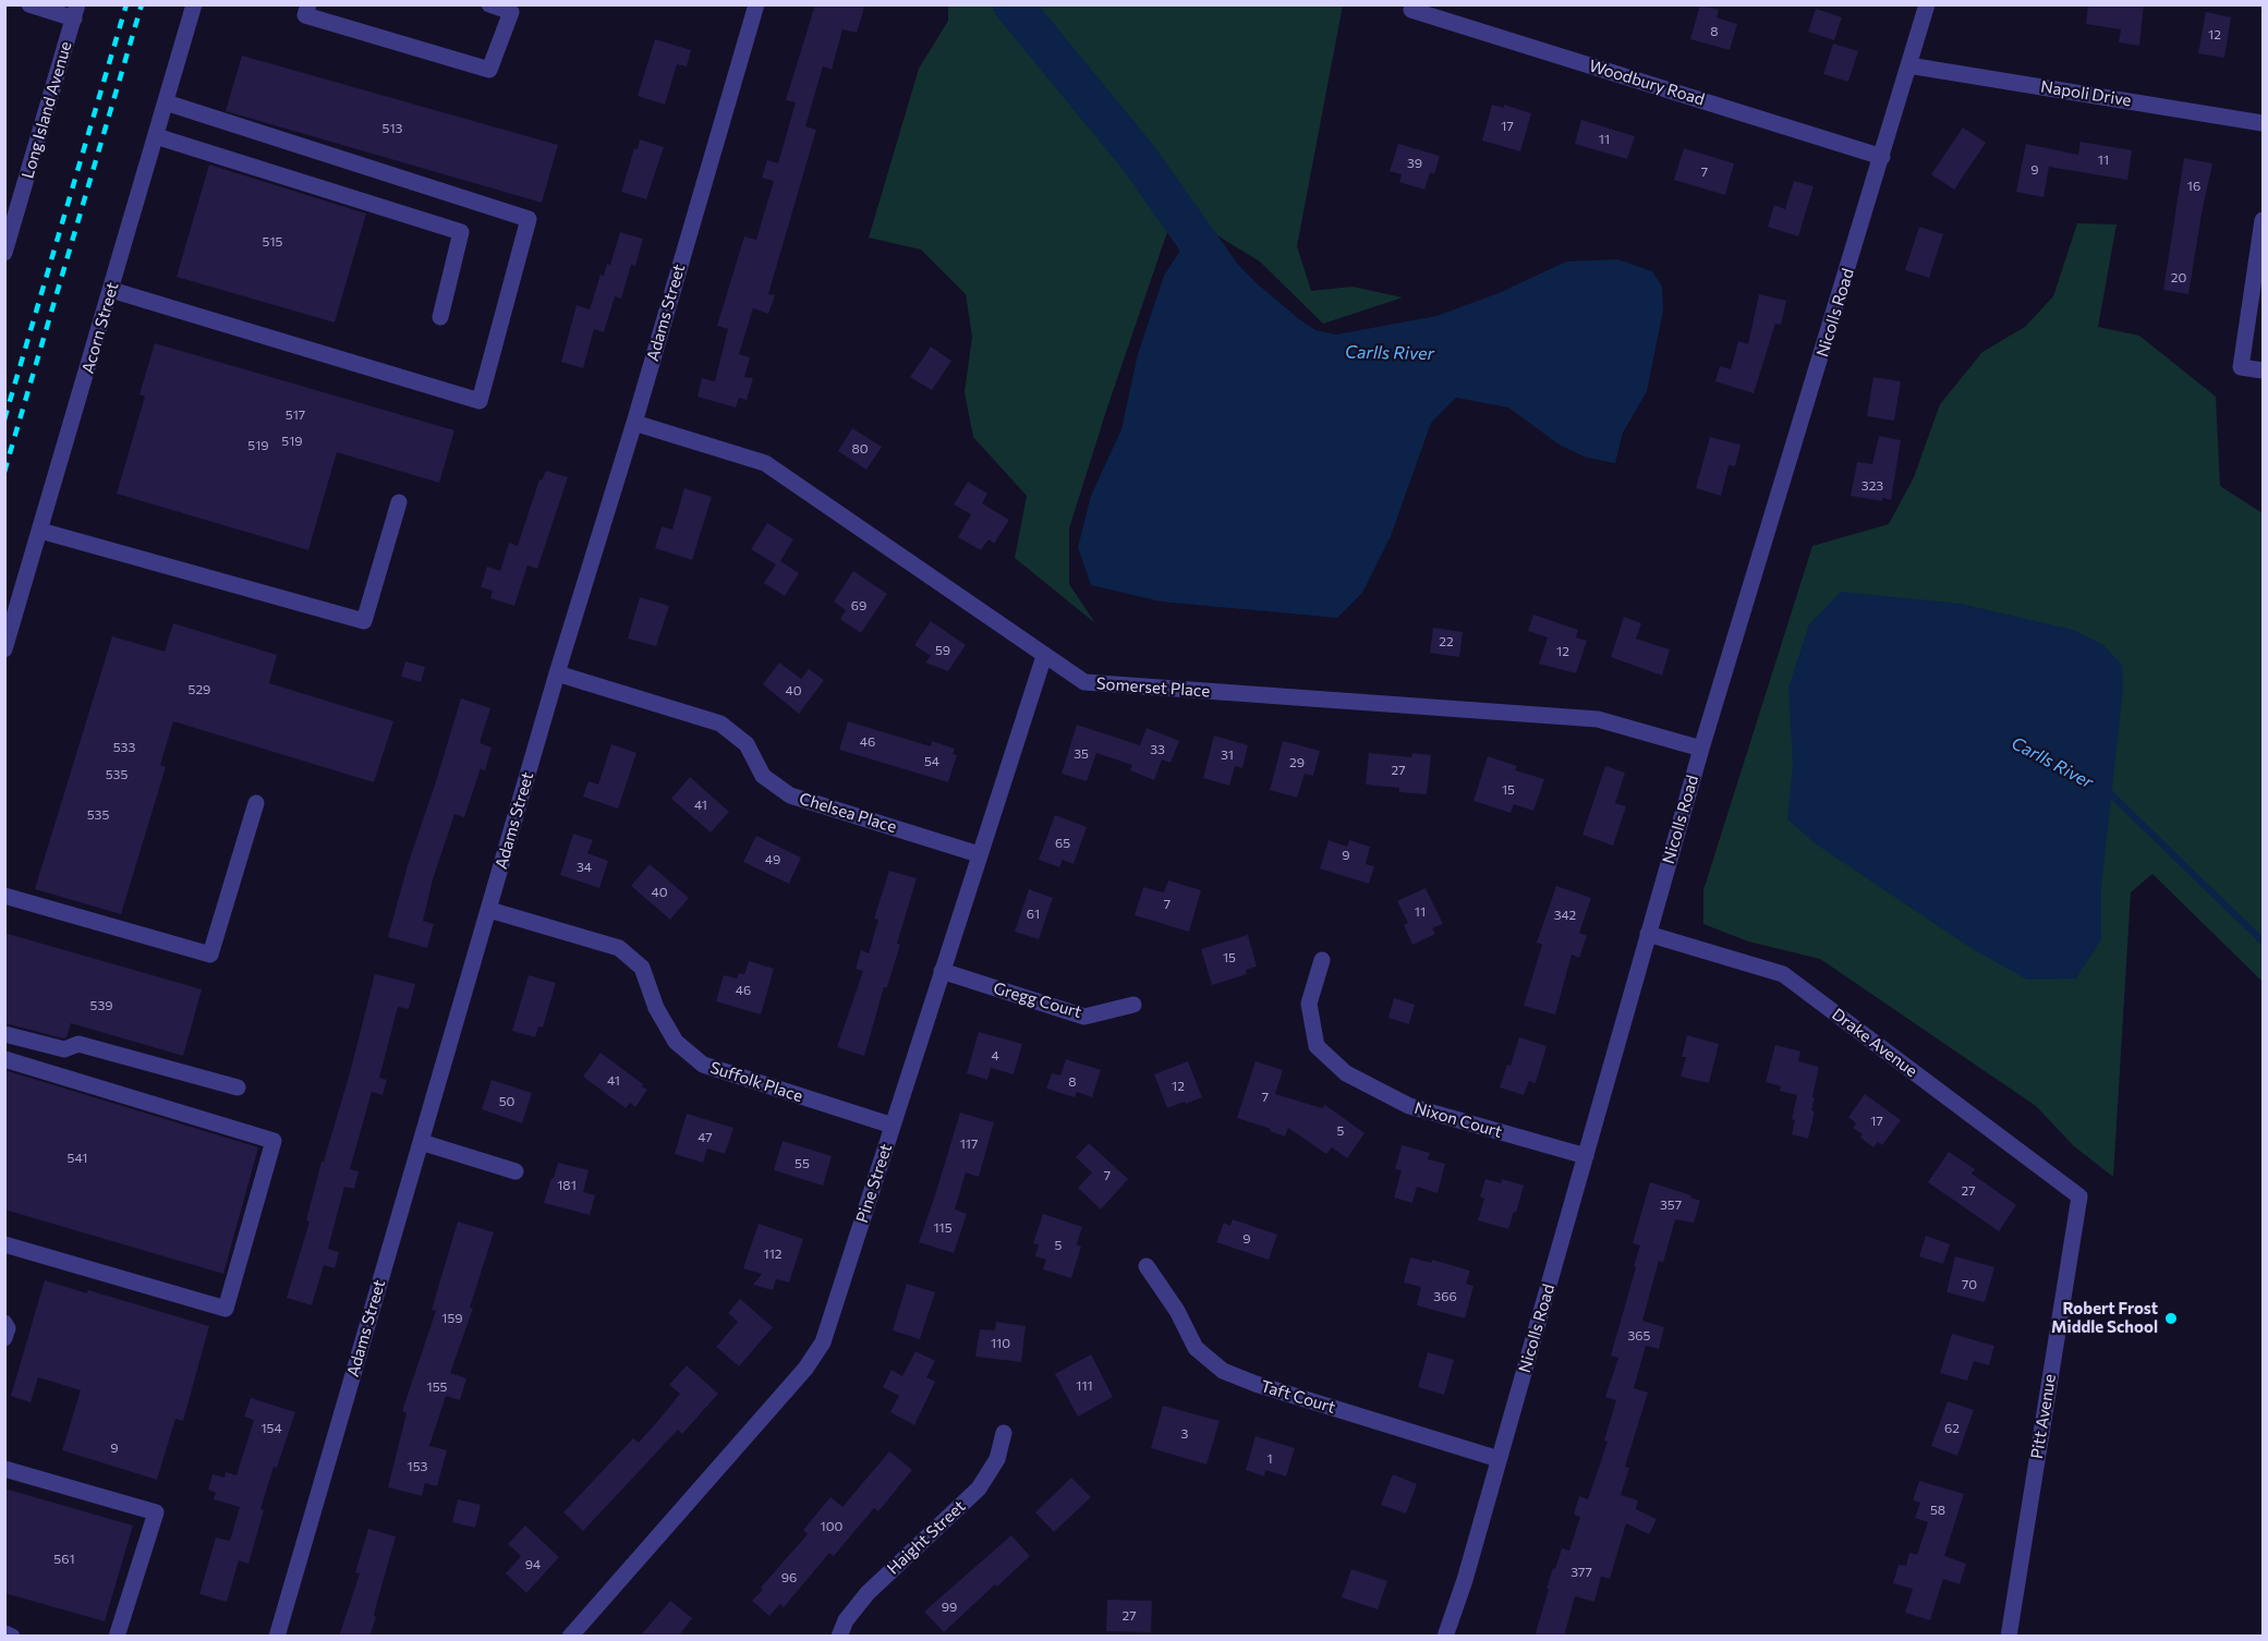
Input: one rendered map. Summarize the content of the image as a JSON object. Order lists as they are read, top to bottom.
{
  "streets": {
    "street": [
      "Woodbury Road",
      "Napoli Drive",
      "Long Island Avenue",
      "Adams Street",
      "Nicolls Road",
      "Acorn Street",
      "Somerset Place",
      "Chelsea Place",
      "Gregg Court",
      "Drake Avenue",
      "Suffolk Place",
      "Nixon Court",
      "Pine Street",
      "Taft Court",
      "Pitt Avenue",
      "Haight Street"
    ]
  },
  "crossings": [
    ["Woodbury Road", "Nicolls Road"],
    ["Napoli Drive", "Nicolls Road"],
    ["Adams Street", "Somerset Place"],
    ["Adams Street", "Chelsea Place"],
    ["Adams Street", "Suffolk Place"],
    ["Nicolls Road", "Somerset Place"],
    ["Nicolls Road", "Drake Avenue"],
    ["Nicolls Road", "Nixon Court"],
    ["Nicolls Road", "Taft Court"],
    ["Somerset Place", "Pine Street"],
    ["Chelsea Place", "Pine Street"],
    ["Gregg Court", "Pine Street"],
    ["Drake Avenue", "Pitt Avenue"],
    ["Suffolk Place", "Pine Street"]
  ],
  "water": ["Carlls River"],
  "places": ["Robert Frost Middle School"],
  "house_numbers": [
    "8",
    "12",
    "17",
    "513",
    "11",
    "11",
    "39",
    "9",
    "7",
    "16",
    "515",
    "20",
    "517",
    "519",
    "519",
    "80",
    "323",
    "69",
    "22",
    "59",
    "12",
    "529",
    "40",
    "46",
    "533",
    "33",
    "35",
    "31",
    "54",
    "29",
    "27",
    "535",
    "15",
    "41",
    "535",
    "65",
    "9",
    "49",
    "34",
    "40",
    "7",
    "11",
    "61",
    "342",
    "15",
    "46",
    "539",
    "4",
    "41",
    "8",
    "12",
    "7",
    "50",
    "17",
    "5",
    "47",
    "117",
    "541",
    "55",
    "7",
    "181",
    "27",
    "357",
    "115",
    "9",
    "5",
    "112",
    "70",
    "366",
    "159",
    "365",
    "110",
    "111",
    "155",
    "154",
    "62",
    "3",
    "9",
    "1",
    "153",
    "58",
    "100",
    "561",
    "94",
    "377",
    "96",
    "99",
    "27"
  ]
}
